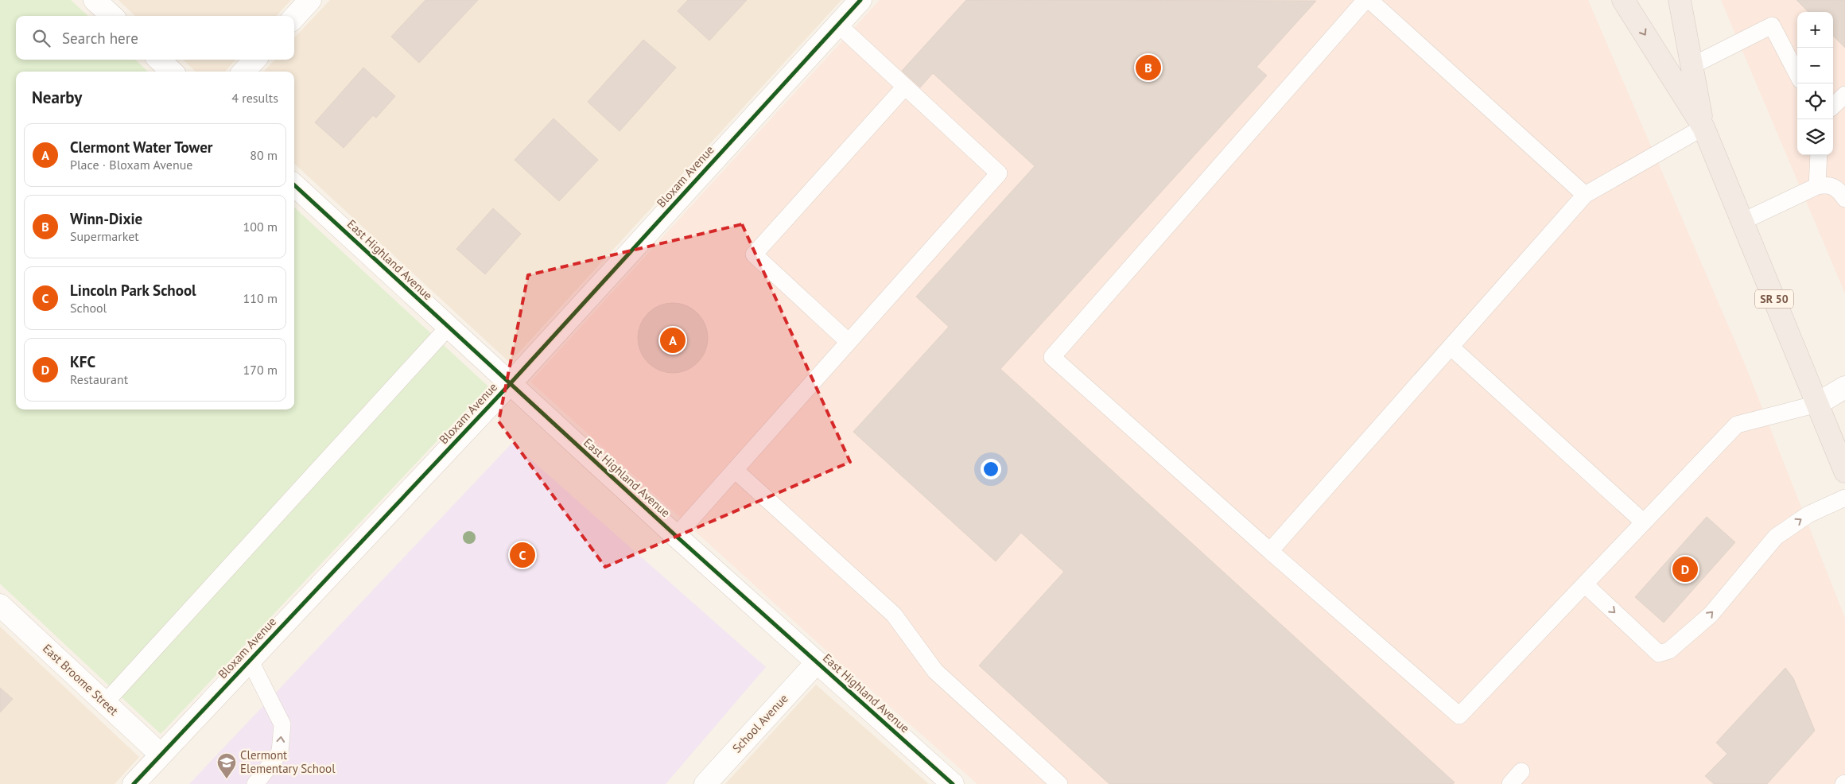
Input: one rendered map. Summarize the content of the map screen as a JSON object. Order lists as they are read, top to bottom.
{
  "streets": {
    "highway": ["SR 50"],
    "street": [
      "Bloxam Avenue",
      "East Highland Avenue",
      "East Broome Street",
      "School Avenue"
    ]
  },
  "crossings": [
    ["Bloxam Avenue", "East Highland Avenue"],
    ["Bloxam Avenue", "East Broome Street"],
    ["East Highland Avenue", "School Avenue"]
  ],
  "places": {
    "school or university": ["Clermont Elementary School"]
  },
  "page": {
    "map_buttons": ["+", "−"],
    "search": "Search here",
    "pins": [
      "B",
      "A",
      "C",
      "D"
    ],
    "heading": ["Nearby", "4 results"],
    "list": [
      {
        "mark": "A",
        "name": "Clermont Water Tower",
        "note": "Place · Bloxam Avenue",
        "value": "80 m"
      },
      {
        "mark": "B",
        "name": "Winn-Dixie",
        "note": "Supermarket",
        "value": "100 m"
      },
      {
        "mark": "C",
        "name": "Lincoln Park School",
        "note": "School",
        "value": "110 m"
      },
      {
        "mark": "D",
        "name": "KFC",
        "note": "Restaurant",
        "value": "170 m"
      }
    ]
  }
}
